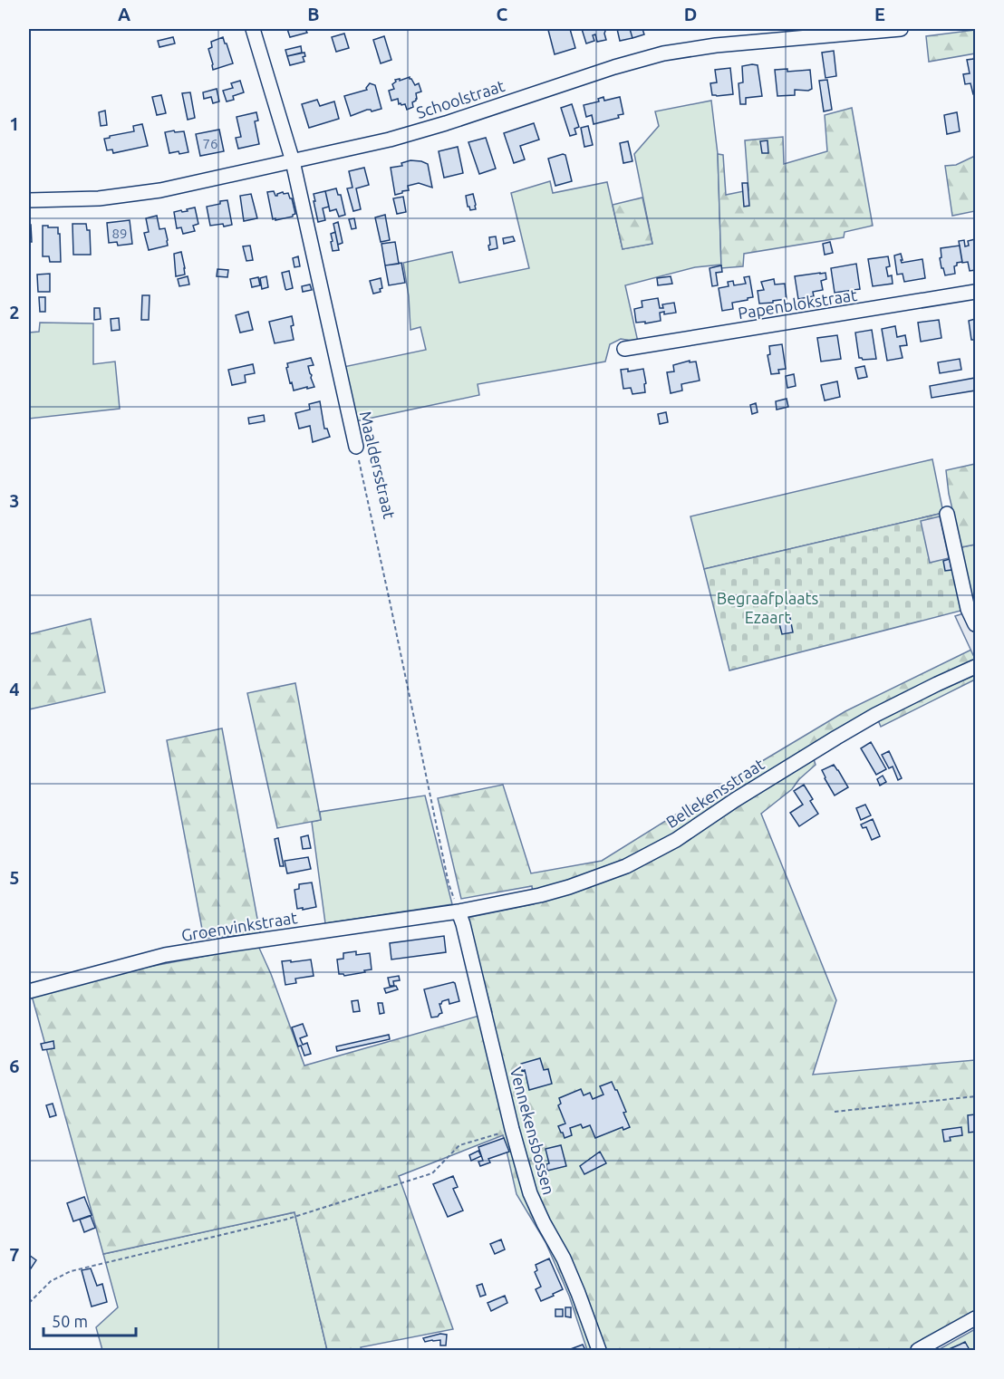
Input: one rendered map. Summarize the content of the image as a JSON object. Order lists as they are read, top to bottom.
{
  "streets": {
    "street": [
      "Schoolstraat",
      "Papenblokstraat",
      "Maaldersstraat",
      "Bellekensstraat",
      "Groenvinkstraat",
      "Vennekensbossen"
    ]
  },
  "crossings": [
    ["Schoolstraat", "Maaldersstraat"],
    ["Maaldersstraat", "Bellekensstraat"],
    ["Maaldersstraat", "Groenvinkstraat"],
    ["Maaldersstraat", "Vennekensbossen"],
    ["Bellekensstraat", "Groenvinkstraat"],
    ["Bellekensstraat", "Vennekensbossen"],
    ["Groenvinkstraat", "Vennekensbossen"]
  ],
  "parks": ["Begraafplaats Ezaart"],
  "house_numbers": ["76", "89"],
  "scale_bar": "50 m",
  "grid": {
    "columns": [
      "A",
      "B",
      "C",
      "D",
      "E"
    ],
    "rows": [
      "1",
      "2",
      "3",
      "4",
      "5",
      "6",
      "7"
    ]
  }
}
